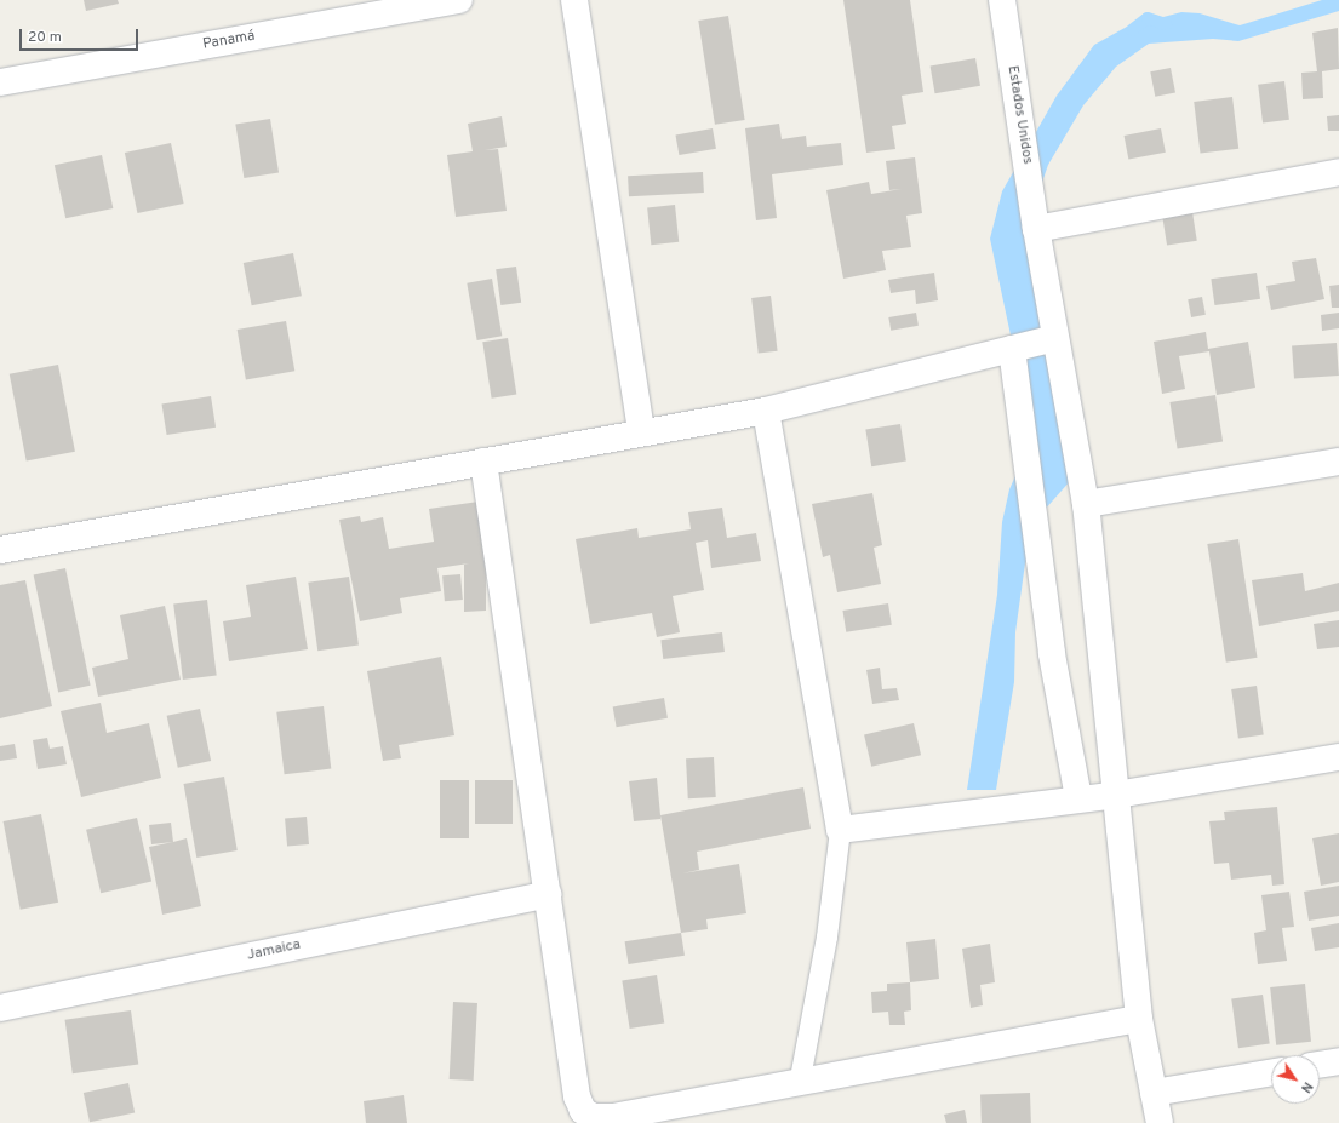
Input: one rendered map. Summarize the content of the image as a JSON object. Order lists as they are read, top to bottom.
{
  "streets": {
    "street": ["Panamá", "Estados Unidos", "Jamaica"]
  },
  "scale_bar": "20 m",
  "north": "bottom right"
}
